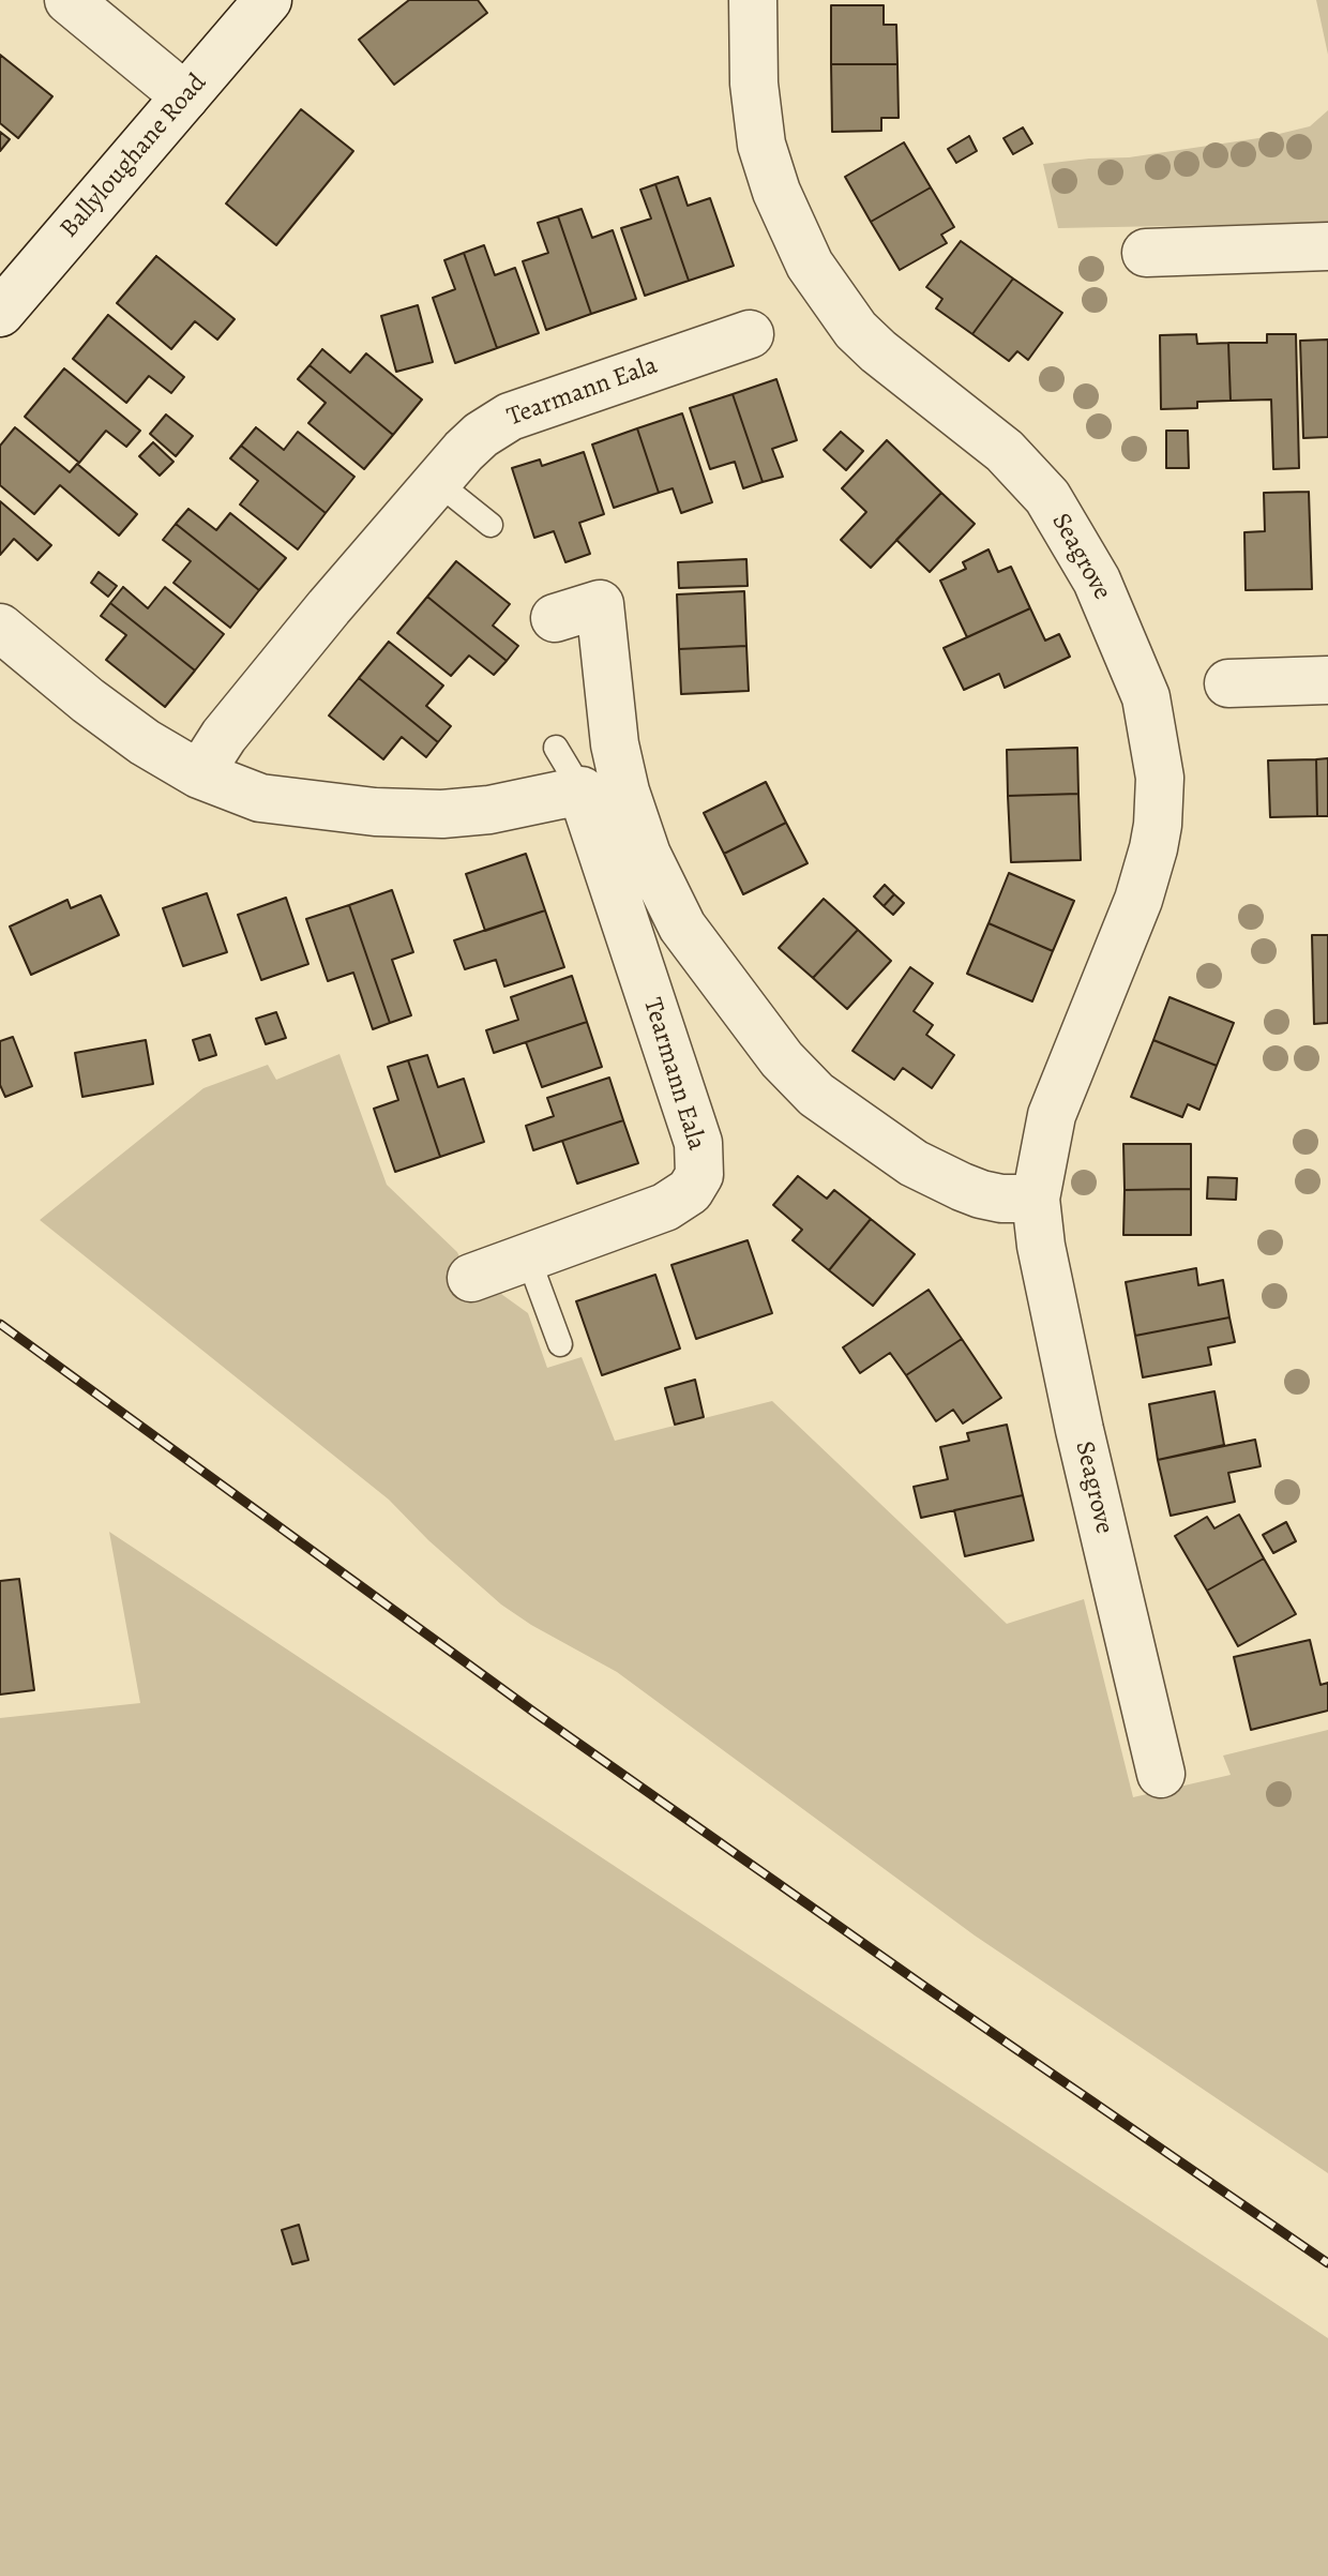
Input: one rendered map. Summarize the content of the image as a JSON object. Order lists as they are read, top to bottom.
{
  "streets": {
    "street": ["Ballyloughane Road", "Tearmann Eala", "Seagrove"]
  }
}
